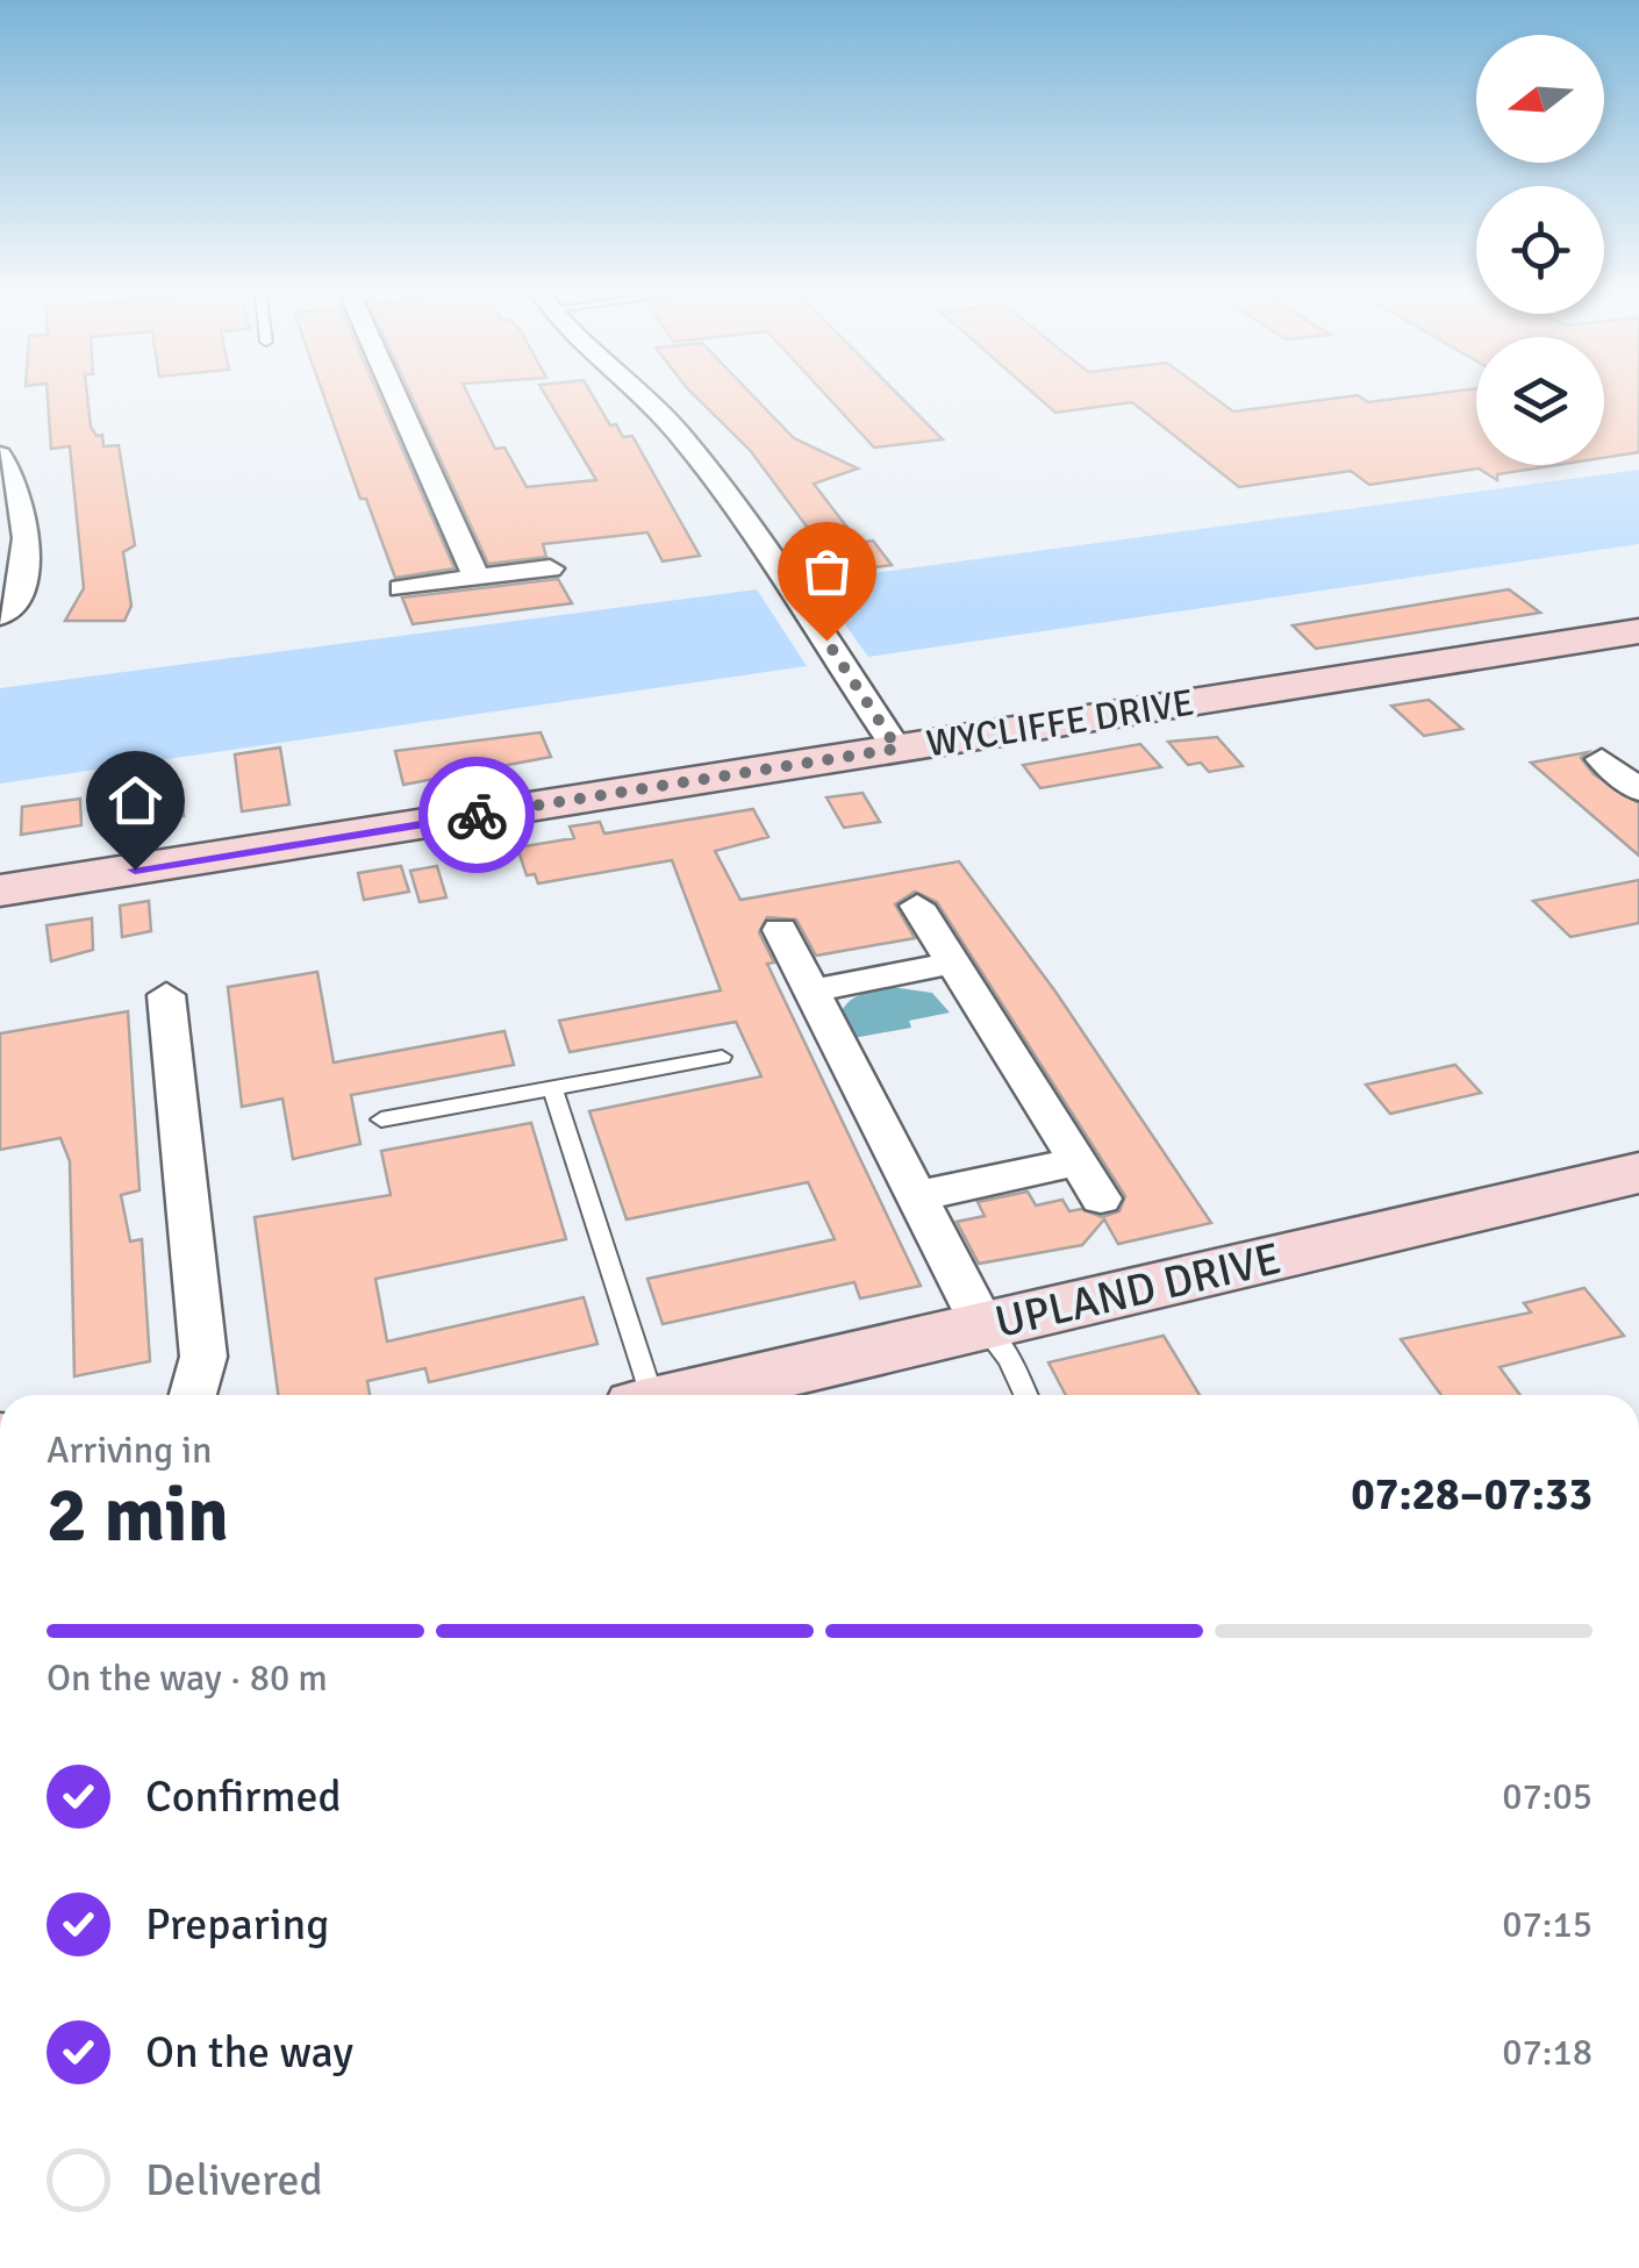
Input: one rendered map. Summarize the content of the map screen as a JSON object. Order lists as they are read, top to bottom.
{
  "streets": {
    "street": ["WYCLIFFE DRIVE", "UPLAND DRIVE"]
  },
  "north": "left",
  "page": {
    "heading": ["2 min", "Arriving in", "07:28–07:33"],
    "bar": "On the way · 80 m",
    "list": [
      ["Confirmed", "07:05"],
      ["Preparing", "07:15"],
      ["On the way", "07:18"],
      "Delivered"
    ]
  }
}
